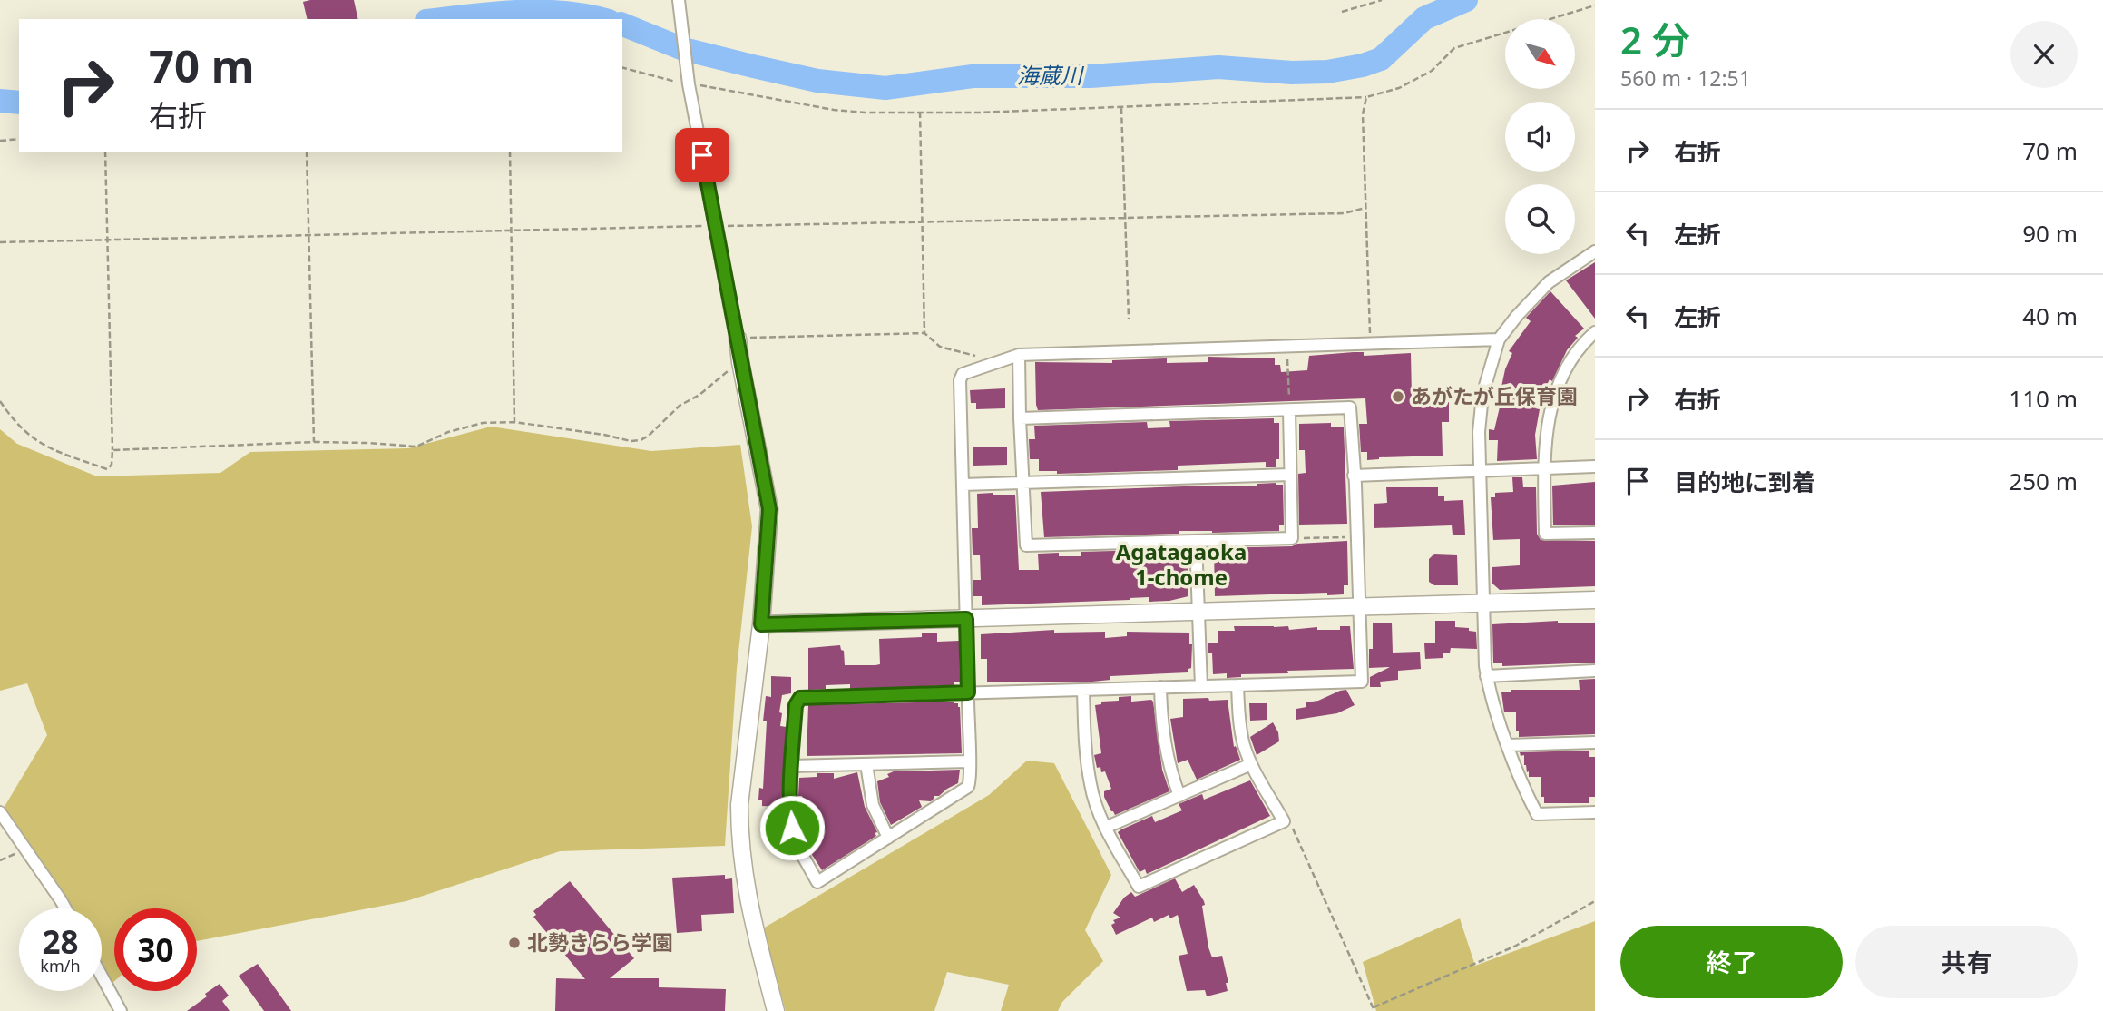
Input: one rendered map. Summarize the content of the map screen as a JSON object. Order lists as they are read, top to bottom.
{
  "districts": ["Agatagaoka 1-chome"],
  "water": ["海蔵川"],
  "places": ["あがたが丘保育園", "北勢きらら学園"],
  "north": "bottom right",
  "page": {
    "heading": ["2 分", "560 m · 12:51"],
    "turn": ["70 m", "右折"],
    "list": [
      {
        "name": "右折",
        "value": "70 m"
      },
      {
        "name": "左折",
        "value": "90 m"
      },
      {
        "name": "左折",
        "value": "40 m"
      },
      {
        "name": "右折",
        "value": "110 m"
      },
      {
        "name": "目的地に到着",
        "value": "250 m"
      }
    ],
    "speed": "28 km/h",
    "limit": "30",
    "buttons": ["終了", "共有"]
  }
}
